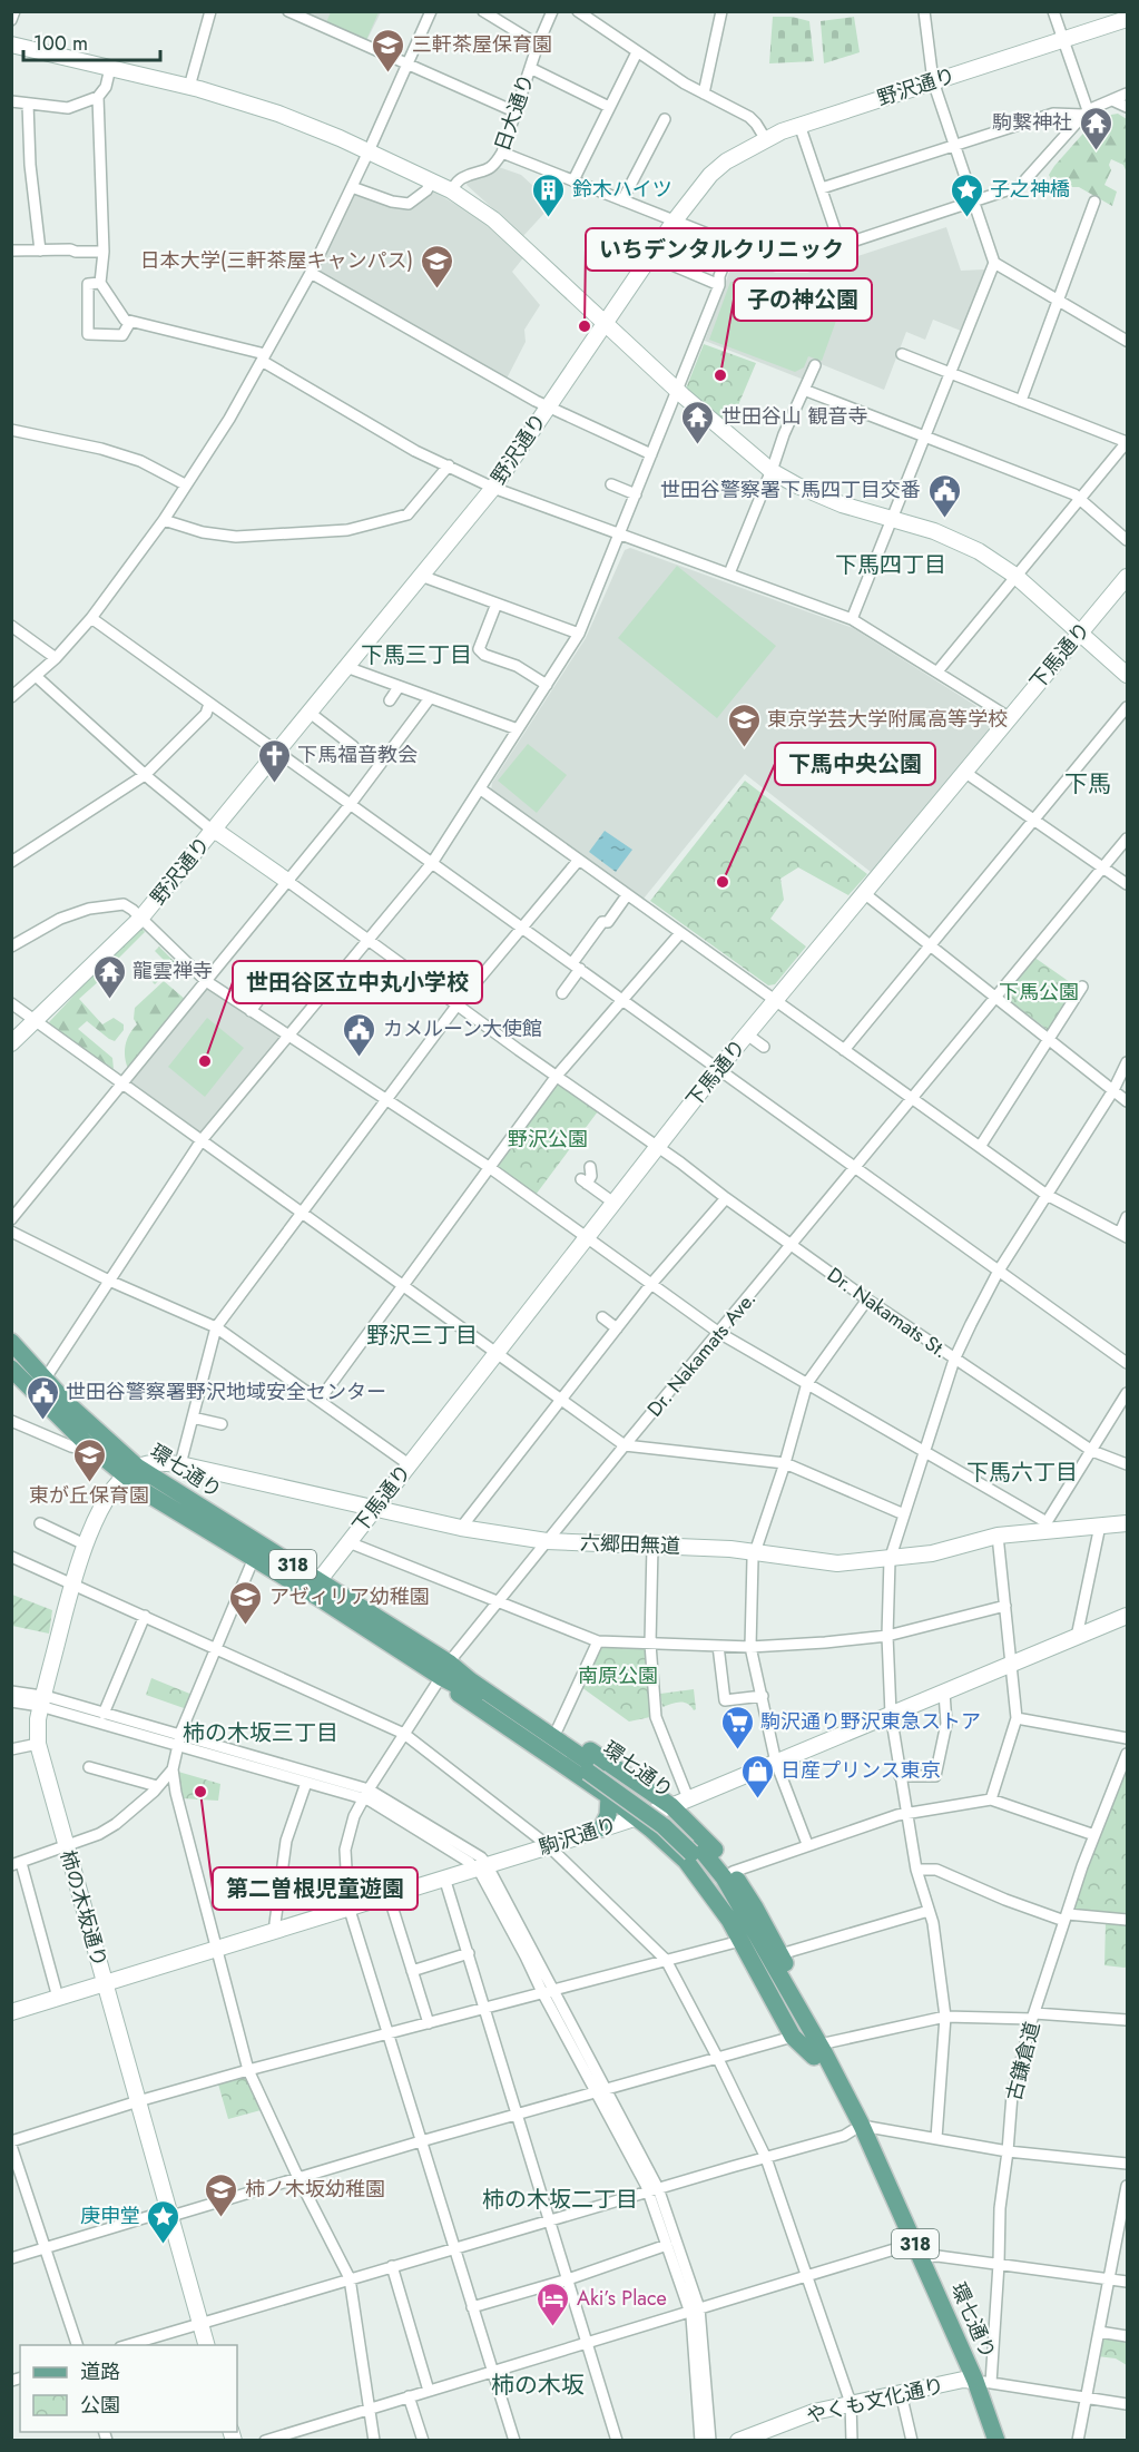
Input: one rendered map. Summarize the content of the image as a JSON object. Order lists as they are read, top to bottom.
{
  "streets": {
    "main road": ["環七通り", "318"],
    "street": [
      "野沢通り",
      "日大通り",
      "下馬通り",
      "Dr. Nakamats St.",
      "Dr. Nakamats Ave.",
      "六郷田無道",
      "駒沢通り",
      "柿の木坂通り",
      "古鎌倉道",
      "やくも文化通り"
    ]
  },
  "crossings": [
    ["下馬通り", "Dr. Nakamats St."],
    ["下馬通り", "環七通り"],
    ["下馬通り", "六郷田無道"],
    ["Dr. Nakamats St.", "Dr. Nakamats Ave."],
    ["Dr. Nakamats Ave.", "環七通り"],
    ["Dr. Nakamats Ave.", "六郷田無道"],
    ["Dr. Nakamats Ave.", "駒沢通り"],
    ["環七通り", "六郷田無道"],
    ["環七通り", "柿の木坂通り"],
    ["環七通り", "古鎌倉道"],
    ["環七通り", "やくも文化通り"],
    ["六郷田無道", "柿の木坂通り"],
    ["駒沢通り", "柿の木坂通り"],
    ["古鎌倉道", "やくも文化通り"]
  ],
  "districts": [
    "下馬四丁目",
    "下馬三丁目",
    "下馬",
    "野沢三丁目",
    "下馬六丁目",
    "柿の木坂三丁目",
    "柿の木坂二丁目",
    "柿の木坂"
  ],
  "parks": ["下馬公園", "野沢公園", "南原公園"],
  "places": {
    "school or university": [
      "三軒茶屋保育園",
      "日本大学(三軒茶屋キャンパス)",
      "東京学芸大学附属高等学校",
      "東が丘保育園",
      "アゼィリア幼稚園",
      "柿ノ木坂幼稚園"
    ],
    "temple": ["駒繋神社", "世田谷山 観音寺", "龍雲禅寺"],
    "building": ["鈴木ハイツ"],
    "place": ["子之神橋", "庚申堂"],
    "other": [
      "いちデンタルクリニック",
      "子の神公園",
      "下馬中央公園",
      "世田谷区立中丸小学校",
      "第二曽根児童遊園"
    ],
    "public building": ["世田谷警察署下馬四丁目交番", "カメルーン大使館", "世田谷警察署野沢地域安全センター"],
    "church": ["下馬福音教会"],
    "supermarket": ["駒沢通り野沢東急ストア"],
    "shop": ["日産プリンス東京"],
    "hotel": ["Aki’s Place"]
  },
  "legend": ["道路", "公園"],
  "scale_bar": "100 m"
}
